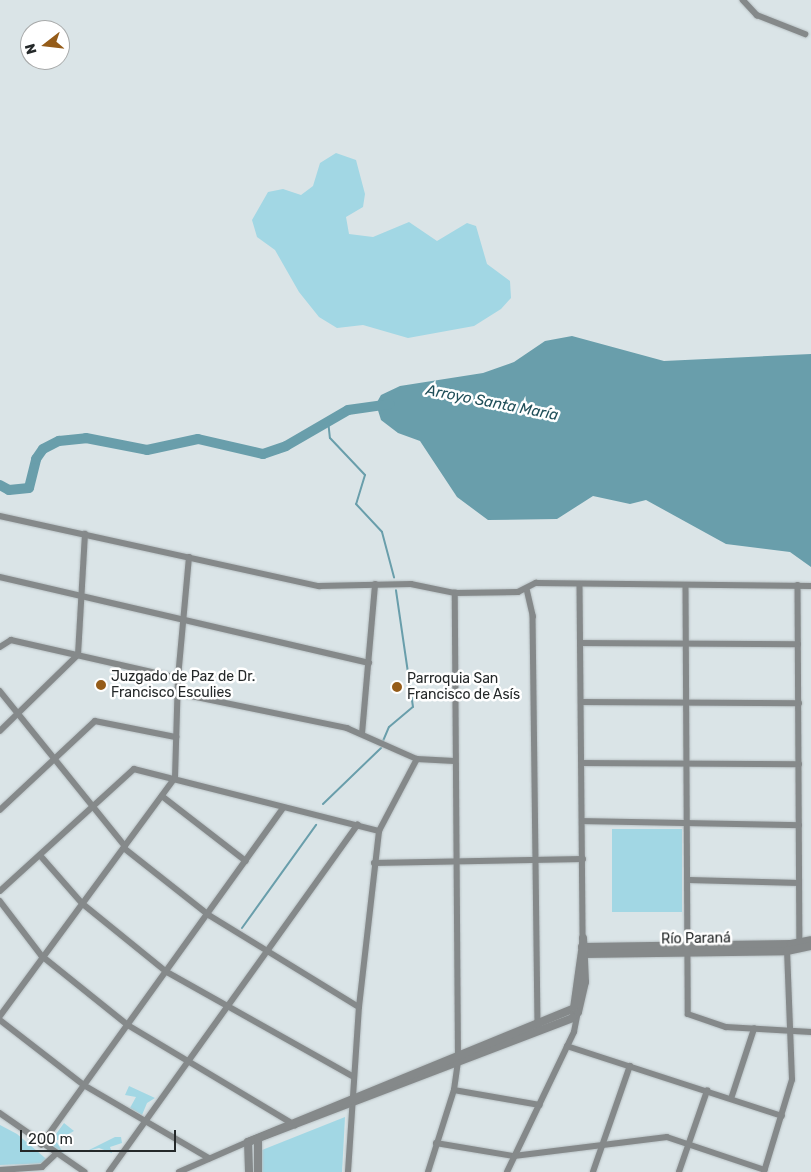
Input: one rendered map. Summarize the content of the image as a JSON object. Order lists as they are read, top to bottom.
{
  "streets": {
    "street": ["Río Paraná"]
  },
  "water": ["Arroyo Santa María"],
  "places": ["Juzgado de Paz de Dr. Francisco Esculies", "Parroquia San Francisco de Asís"],
  "scale_bar": "200 m",
  "north": "left"
}
